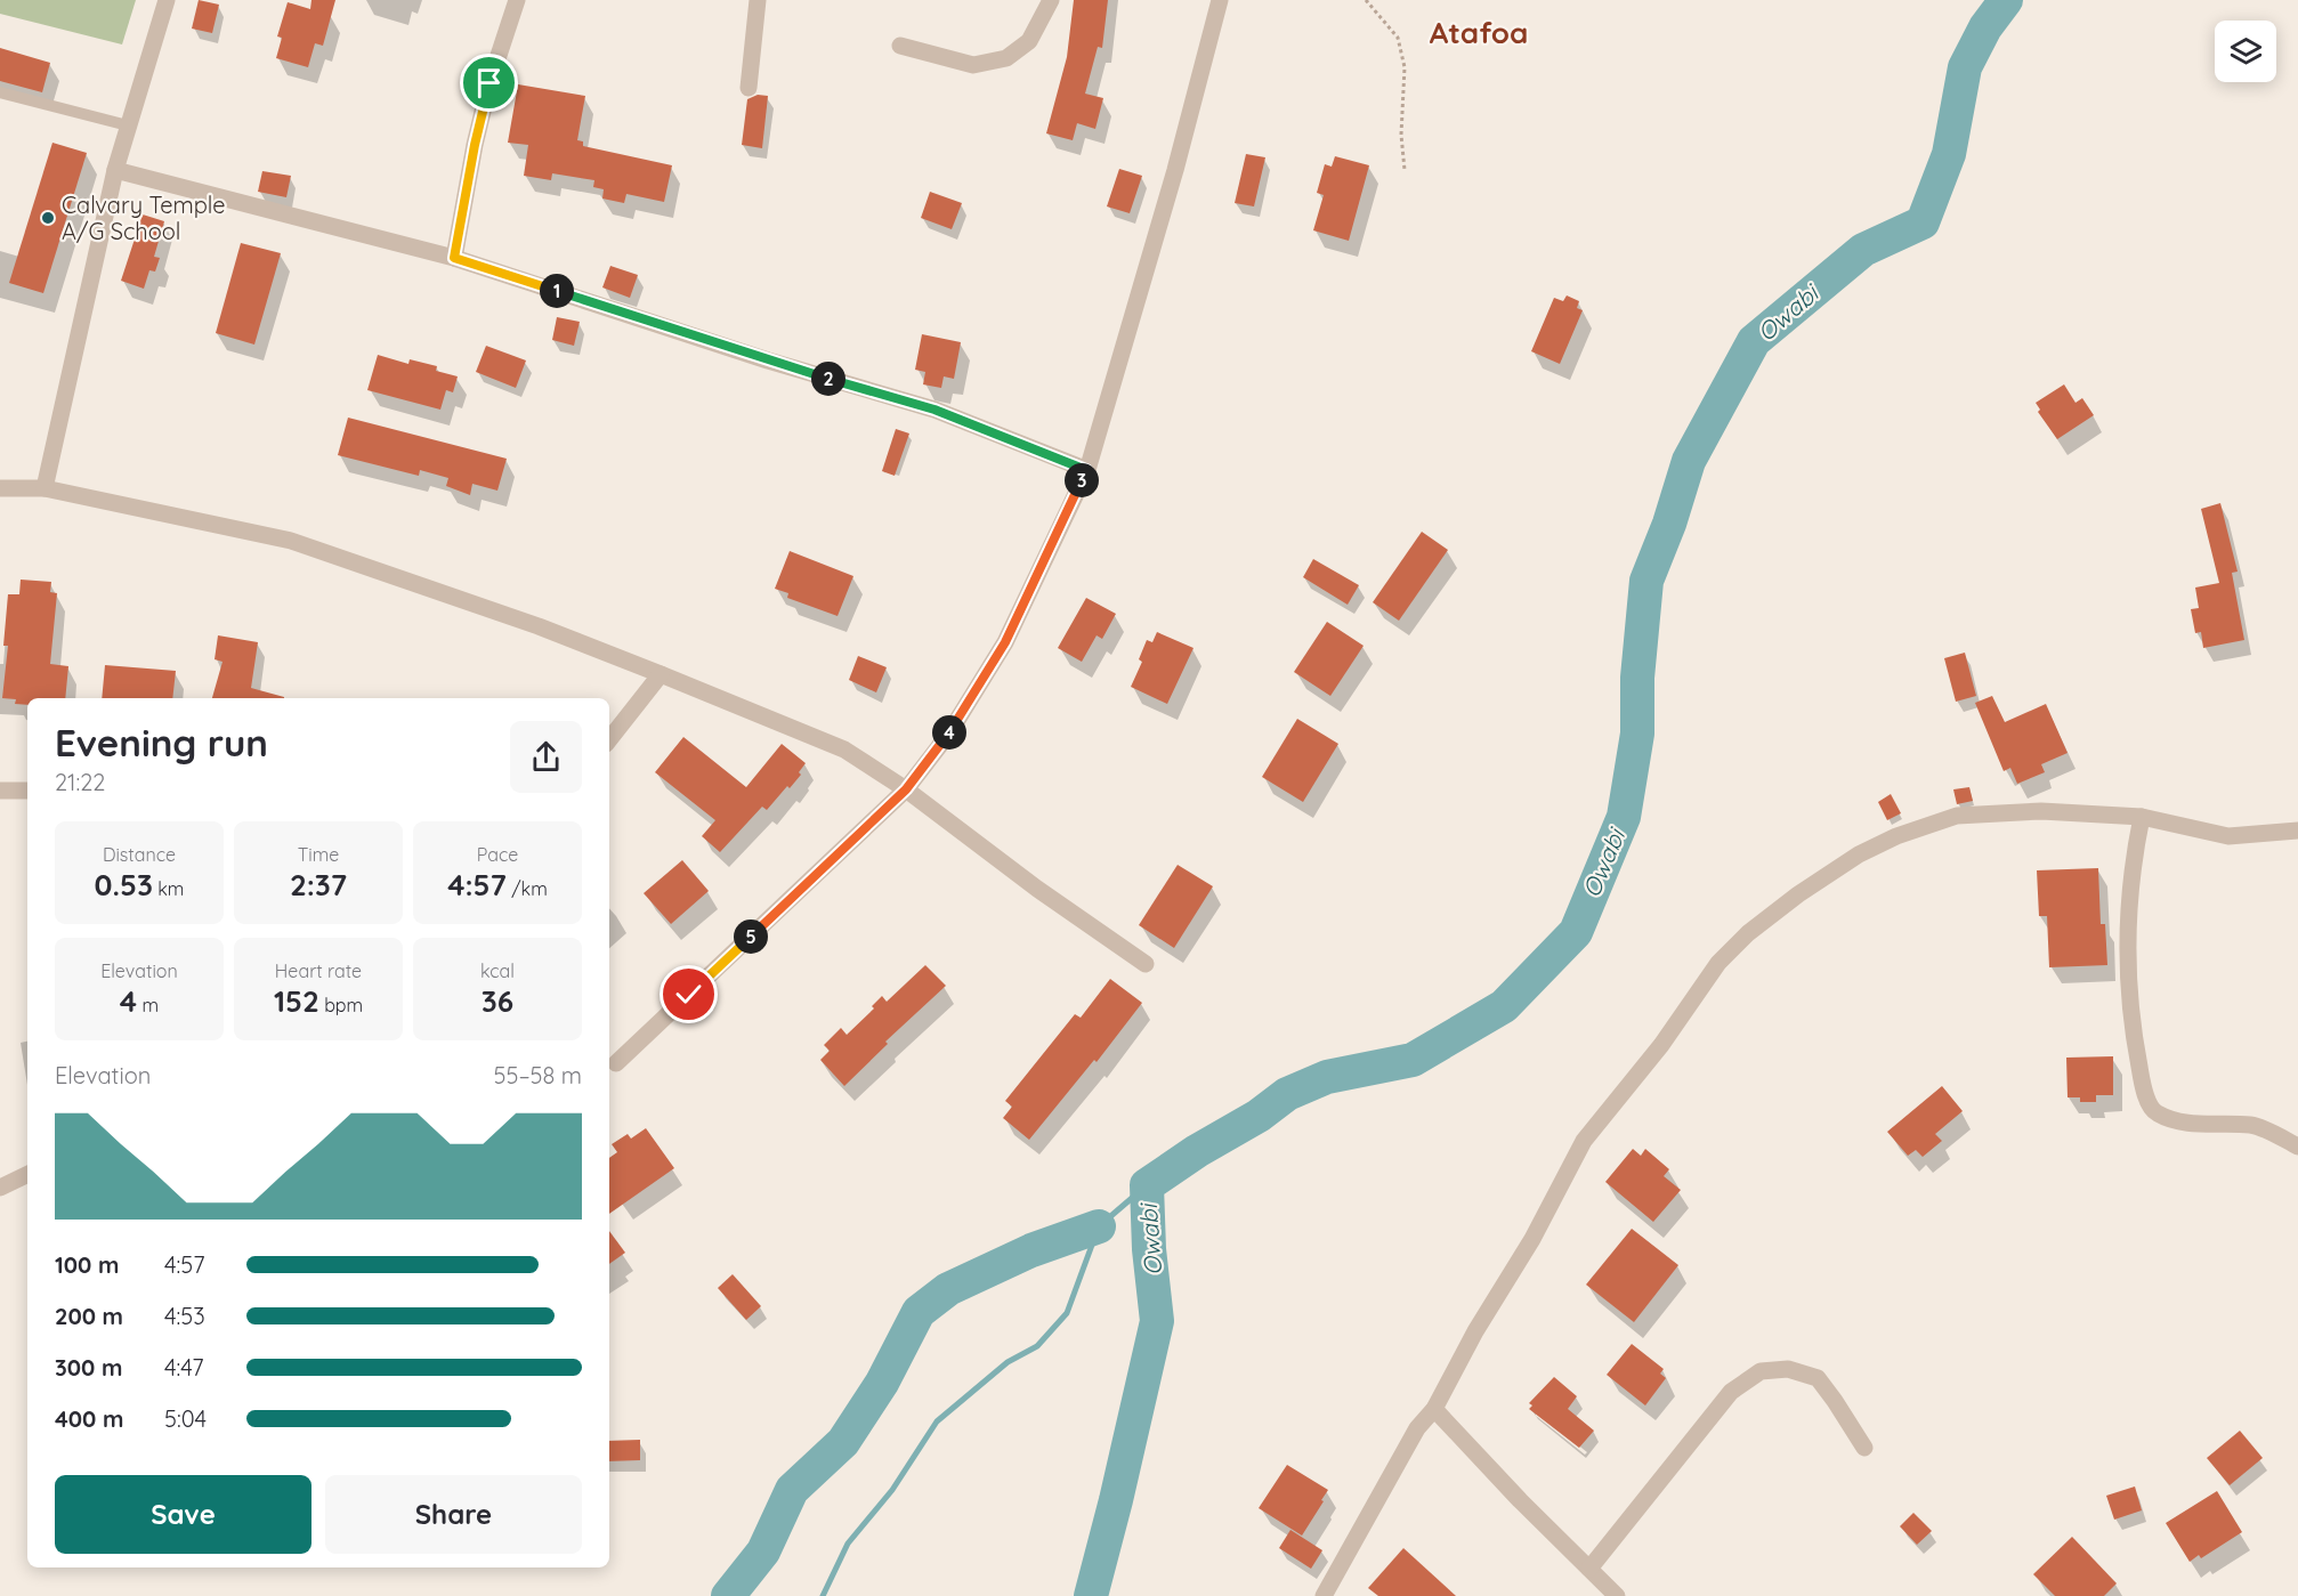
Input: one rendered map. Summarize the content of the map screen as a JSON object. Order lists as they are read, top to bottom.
{
  "districts": ["Atafoa"],
  "water": ["Owabi"],
  "places": ["Calvary Temple A/G School"],
  "page": {
    "pins": [
      "1",
      "2",
      "3",
      "4",
      "5"
    ],
    "heading": ["Evening run", "21:22"],
    "stats": [
      ["Distance", "0.53 km"],
      ["Time", "2:37"],
      ["Pace", "4:57 /km"],
      ["Elevation", "4 m"],
      ["Heart rate", "152 bpm"],
      ["kcal", "36"]
    ],
    "chart": ["Elevation", "55–58 m"],
    "list": [
      {
        "name": "100 m",
        "note": "4:57"
      },
      {
        "name": "200 m",
        "note": "4:53"
      },
      {
        "name": "300 m",
        "note": "4:47"
      },
      {
        "name": "400 m",
        "note": "5:04"
      }
    ],
    "buttons": ["Save", "Share"]
  }
}
